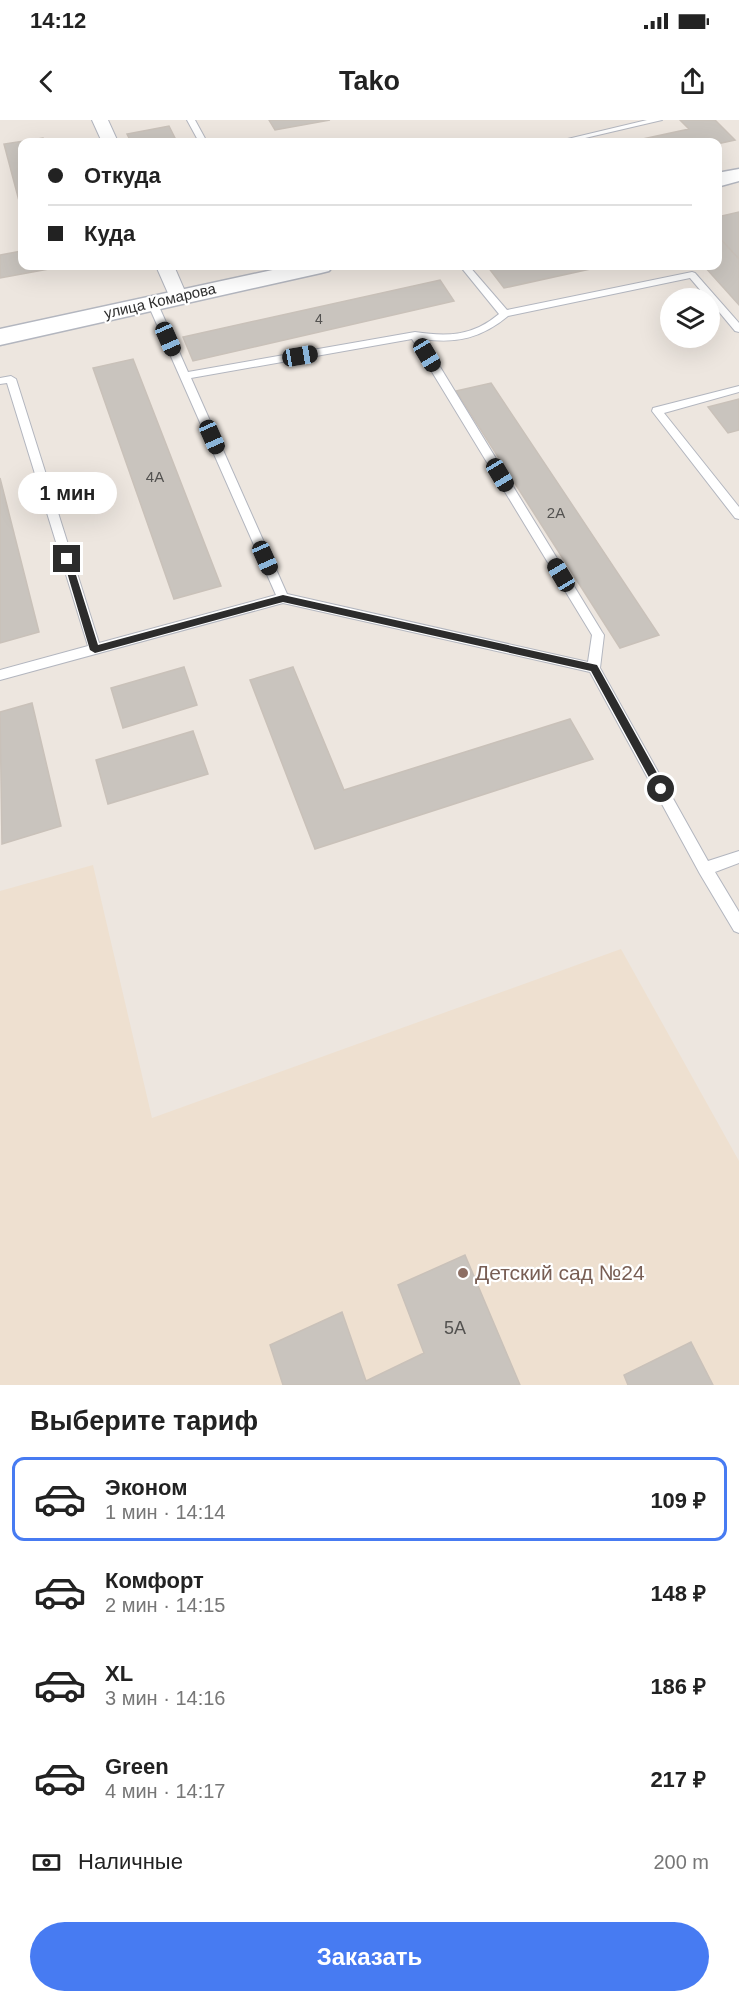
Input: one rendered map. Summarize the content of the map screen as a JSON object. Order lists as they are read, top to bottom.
{
  "streets": {
    "street": ["улица Комарова"]
  },
  "places": ["Детский сад №24"],
  "house_numbers": [
    "4",
    "4А",
    "2А",
    "5А"
  ],
  "page": {
    "status": "14:12",
    "header": "Tako",
    "banner": ["Откуда", "Куда"],
    "bubble": "1 мин",
    "heading": "Выберите тариф",
    "list": [
      {
        "name": "Эконом",
        "note": "1 мин · 14:14",
        "value": "109 ₽"
      },
      {
        "name": "Комфорт",
        "note": "2 мин · 14:15",
        "value": "148 ₽"
      },
      {
        "name": "XL",
        "note": "3 мин · 14:16",
        "value": "186 ₽"
      },
      {
        "name": "Green",
        "note": "4 мин · 14:17",
        "value": "217 ₽"
      }
    ],
    "pay": ["Наличные", "200 m"],
    "buttons": "Заказать"
  }
}
